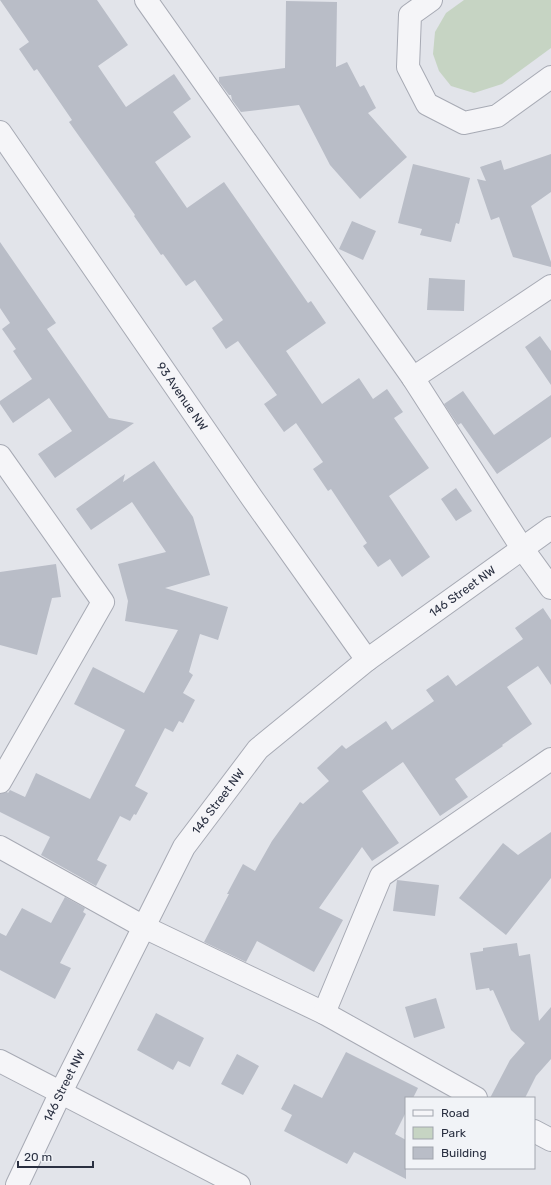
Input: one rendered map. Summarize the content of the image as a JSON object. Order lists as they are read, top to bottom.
{
  "streets": {
    "street": ["93 Avenue NW", "146 Street NW"]
  },
  "crossings": [
    ["93 Avenue NW", "146 Street NW"]
  ],
  "legend": ["Road", "Park", "Building"],
  "scale_bar": "20 m"
}
